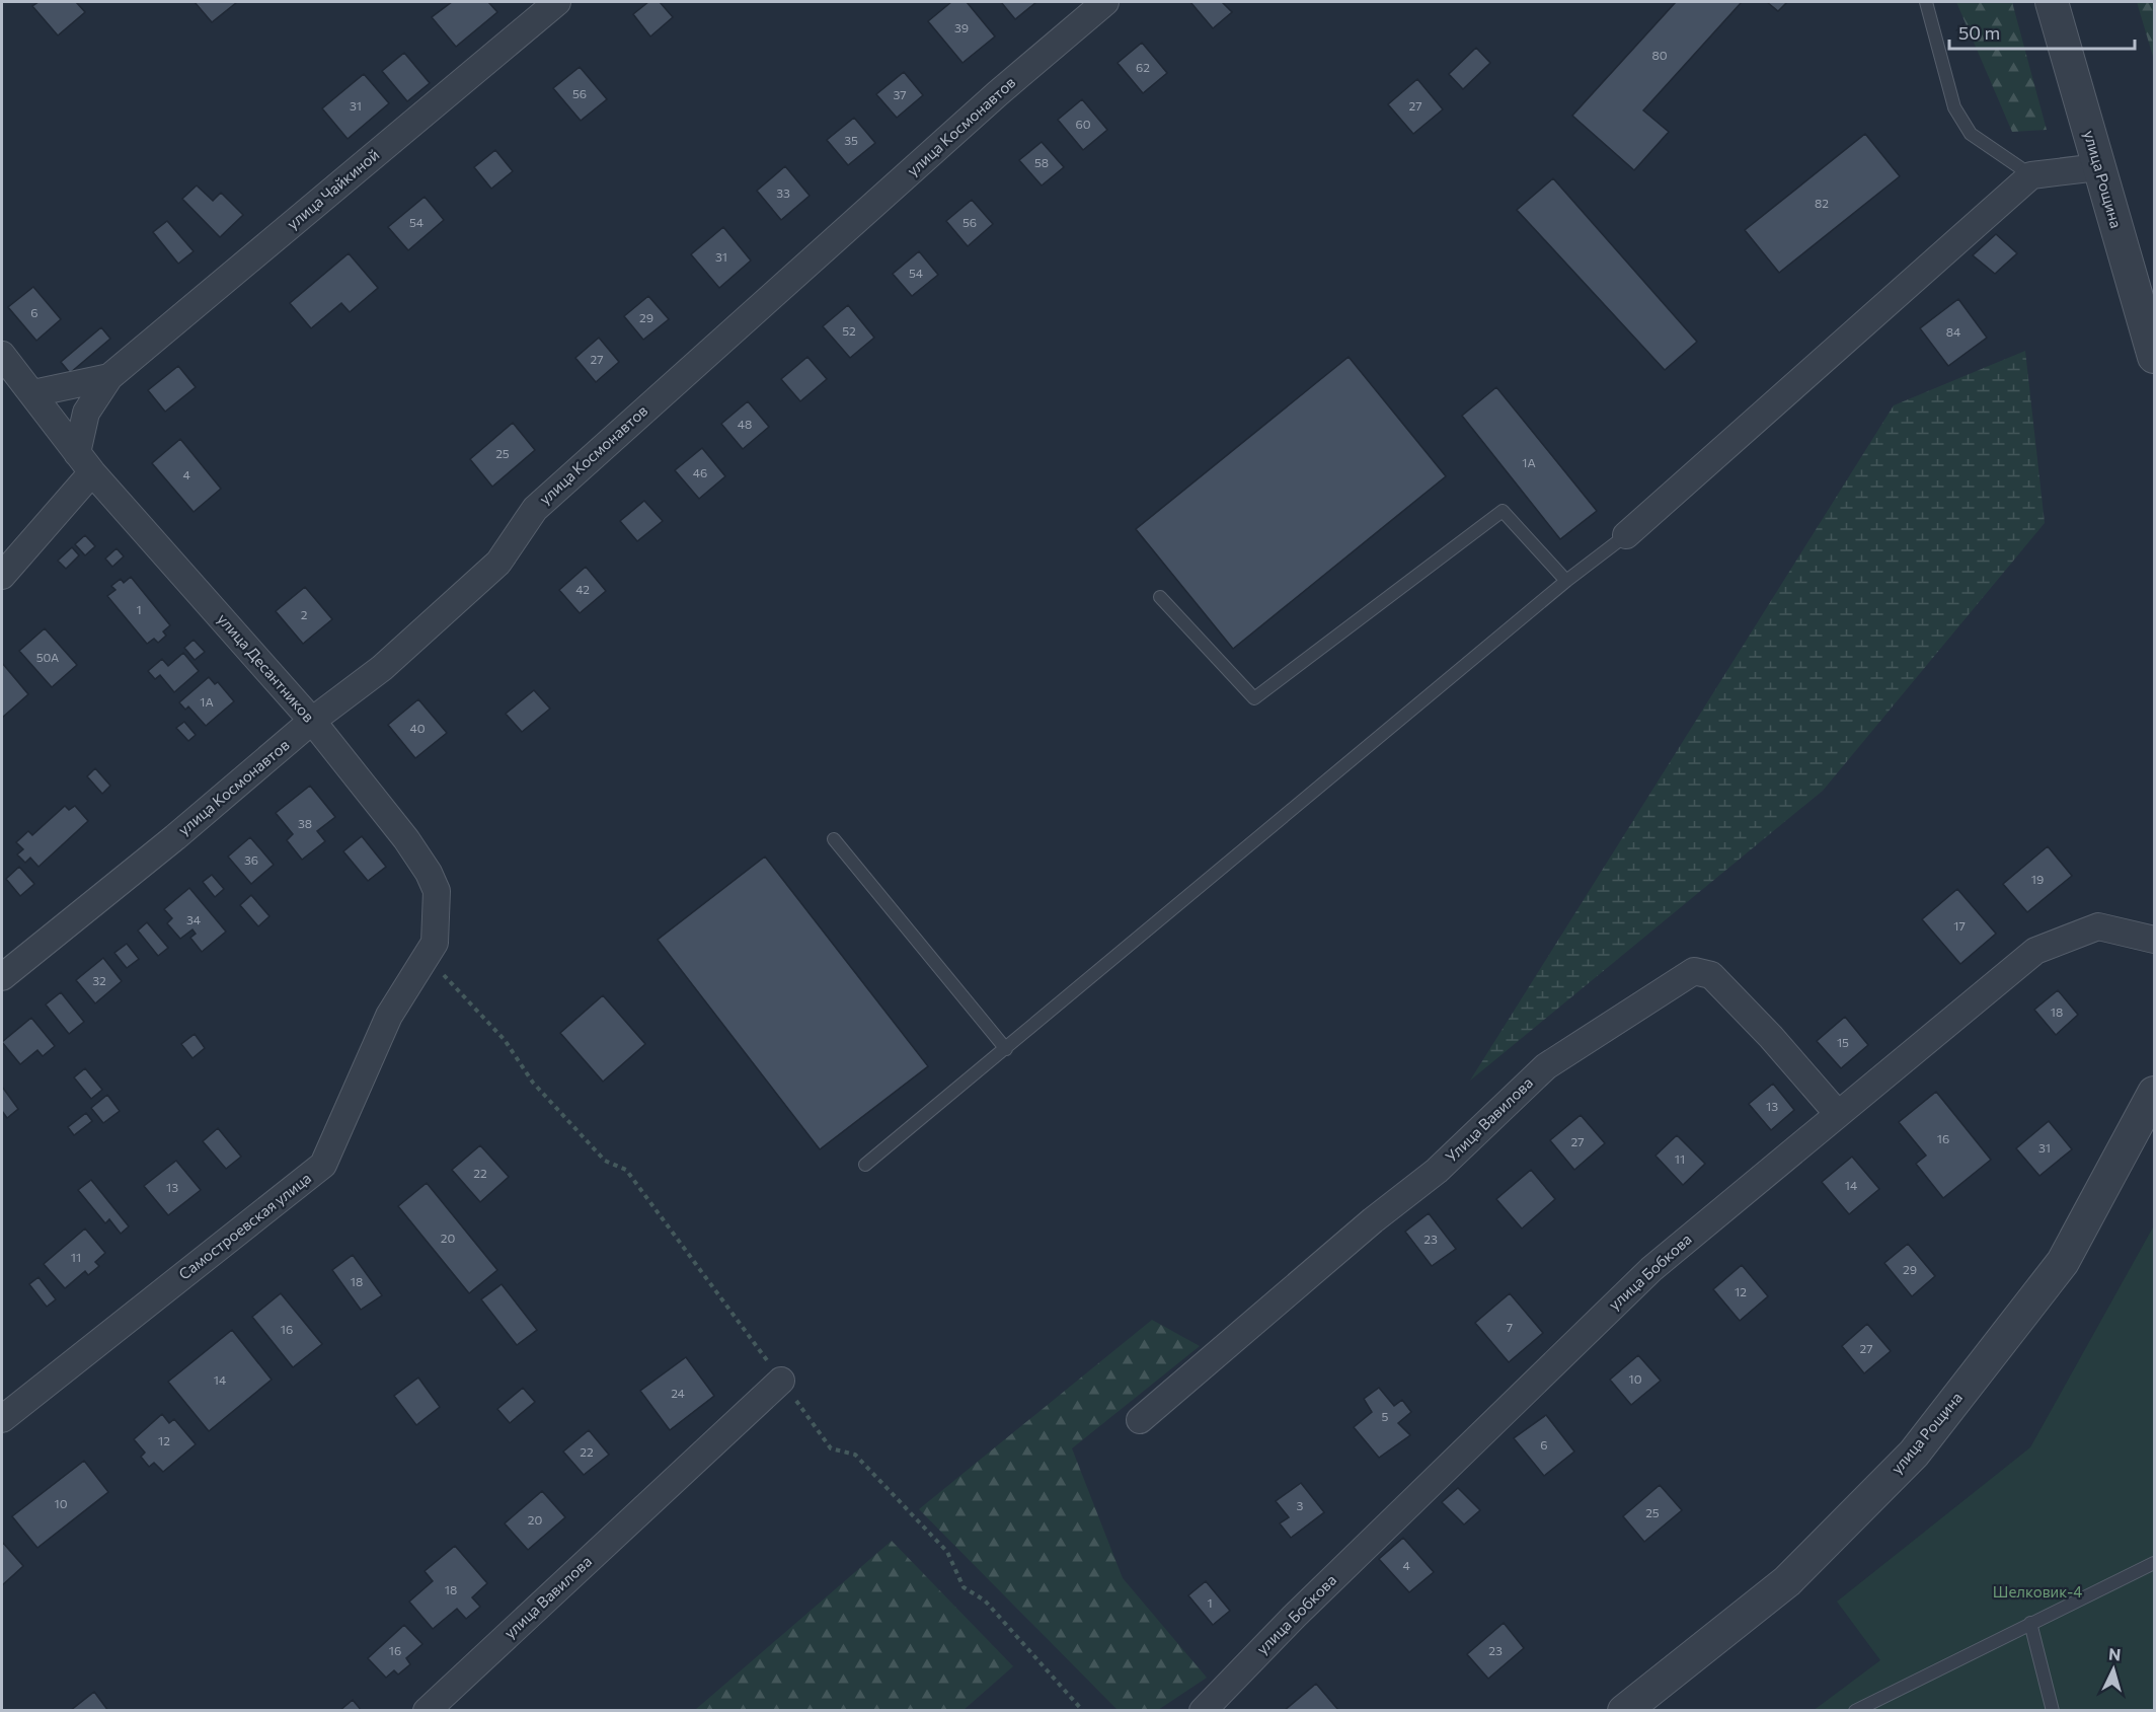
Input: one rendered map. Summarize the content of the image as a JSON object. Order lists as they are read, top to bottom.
{
  "streets": {
    "street": [
      "улица Космонавтов",
      "улица Рощина",
      "улица Чайкиной",
      "улица Десантников",
      "Улица Вавилова",
      "Самостроевская улица",
      "улица Бобкова",
      "улица Вавилова"
    ]
  },
  "crossings": [
    ["улица Космонавтов", "улица Десантников"],
    ["улица Чайкиной", "улица Десантников"],
    ["улица Десантников", "Самостроевская улица"],
    ["Улица Вавилова", "улица Бобкова"]
  ],
  "parks": ["Шелковик-4"],
  "house_numbers": [
    "39",
    "80",
    "62",
    "56",
    "37",
    "31",
    "27",
    "60",
    "35",
    "58",
    "33",
    "82",
    "54",
    "56",
    "31",
    "54",
    "6",
    "29",
    "52",
    "84",
    "27",
    "48",
    "25",
    "1А",
    "46",
    "4",
    "42",
    "1",
    "2",
    "50А",
    "1А",
    "40",
    "38",
    "36",
    "19",
    "34",
    "17",
    "32",
    "18",
    "15",
    "13",
    "16",
    "27",
    "31",
    "11",
    "22",
    "14",
    "13",
    "20",
    "23",
    "11",
    "29",
    "18",
    "12",
    "7",
    "16",
    "27",
    "10",
    "14",
    "24",
    "5",
    "12",
    "6",
    "22",
    "10",
    "3",
    "25",
    "20",
    "4",
    "18",
    "1",
    "16",
    "23"
  ],
  "scale_bar": "50 m",
  "north": "top"
}
